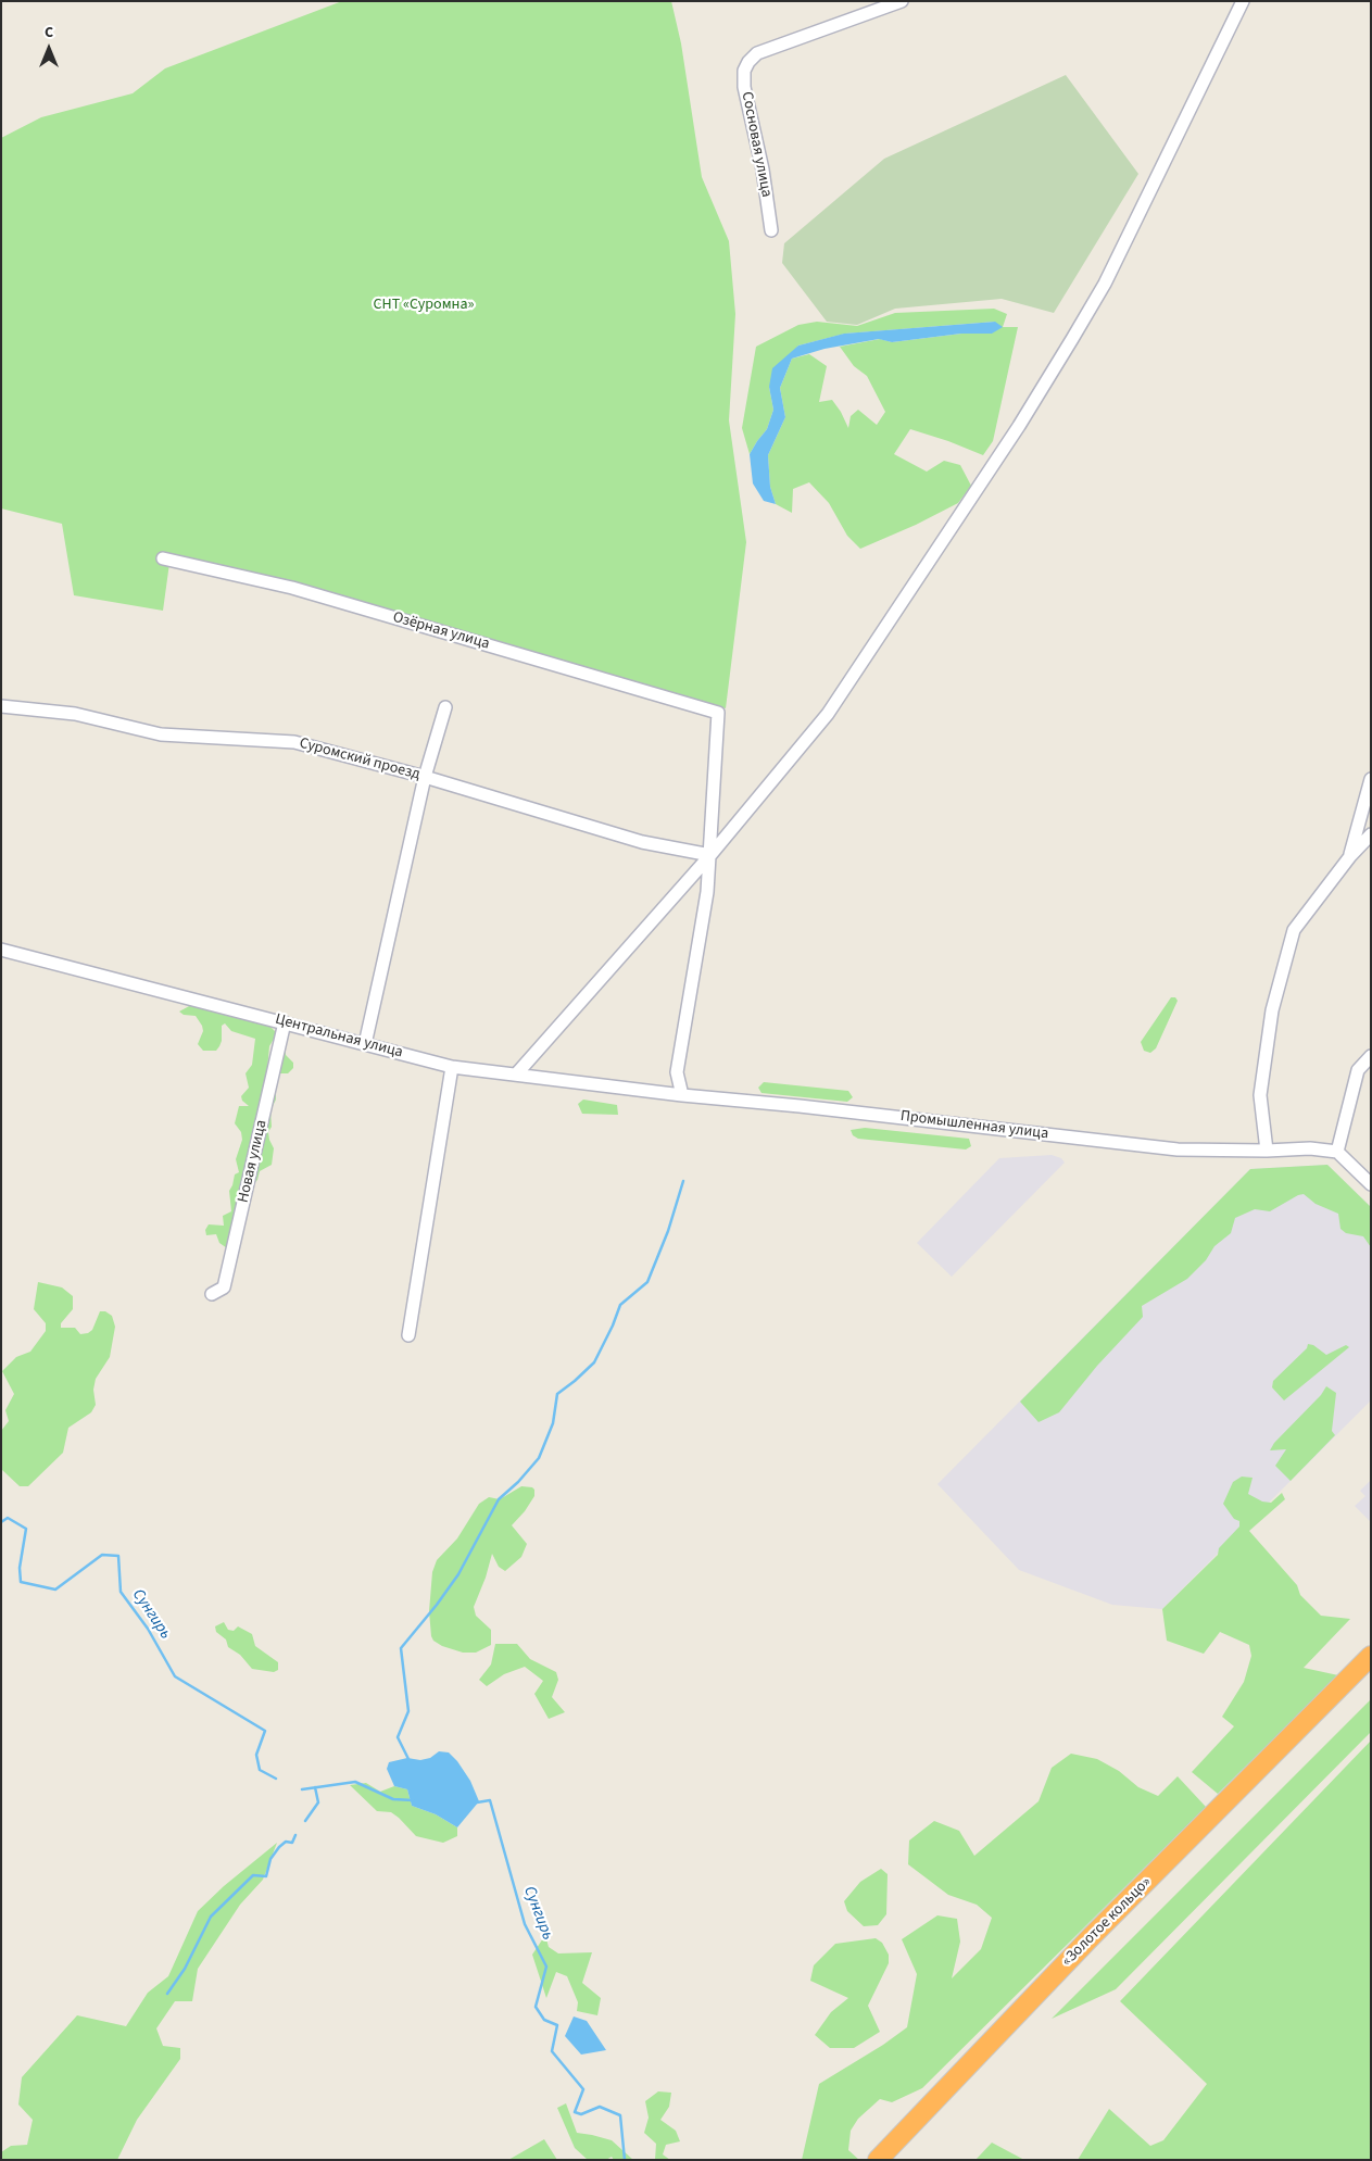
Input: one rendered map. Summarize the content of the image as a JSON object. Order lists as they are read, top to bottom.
{
  "streets": {
    "highway": ["«Золотое кольцо»"],
    "street": [
      "Сосновая улица",
      "Озёрная улица",
      "Суромский проезд",
      "Центральная улица",
      "Промышленная улица",
      "Новая улица"
    ]
  },
  "crossings": [
    ["Озёрная улица", "Суромский проезд"],
    ["Центральная улица", "Промышленная улица"],
    ["Центральная улица", "Новая улица"]
  ],
  "water": ["Сунгирь"],
  "parks": ["СНТ «Суромна»"],
  "north": "top"
}
